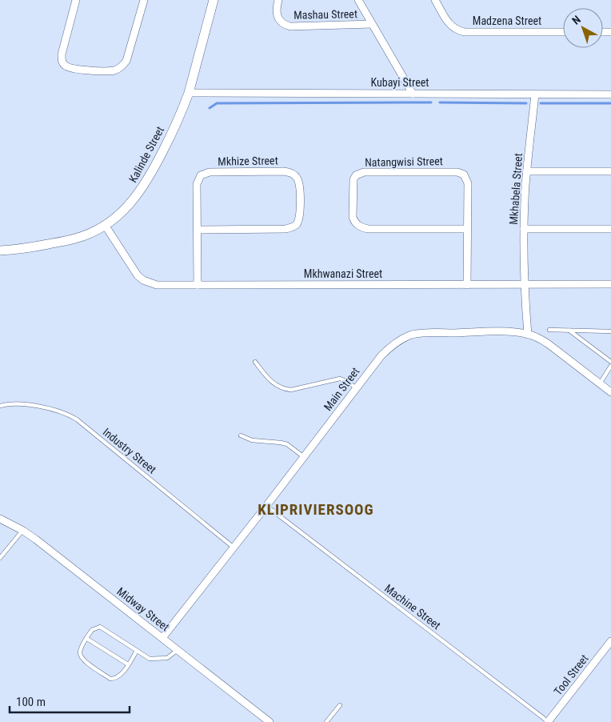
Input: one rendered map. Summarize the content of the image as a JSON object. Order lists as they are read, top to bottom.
{
  "streets": {
    "street": [
      "Mashau Street",
      "Madzena Street",
      "Kubayi Street",
      "Kalinde Street",
      "Mkhize Street",
      "Natangwisi Street",
      "Mkhabela Street",
      "Mkhwanazi Street",
      "Main Street",
      "Midway Street",
      "Tool Street"
    ],
    "lane": ["Industry Street", "Machine Street"]
  },
  "crossings": [
    ["Kubayi Street", "Kalinde Street"],
    ["Kubayi Street", "Mkhabela Street"],
    ["Kalinde Street", "Mkhwanazi Street"],
    ["Mkhize Street", "Mkhwanazi Street"],
    ["Natangwisi Street", "Mkhwanazi Street"],
    ["Mkhabela Street", "Mkhwanazi Street"],
    ["Mkhabela Street", "Main Street"],
    ["Main Street", "Industry Street"],
    ["Main Street", "Machine Street"],
    ["Main Street", "Midway Street"],
    ["Machine Street", "Tool Street"]
  ],
  "districts": ["KLIPRIVIERSOOG"],
  "scale_bar": "100 m",
  "north": "top left"
}
